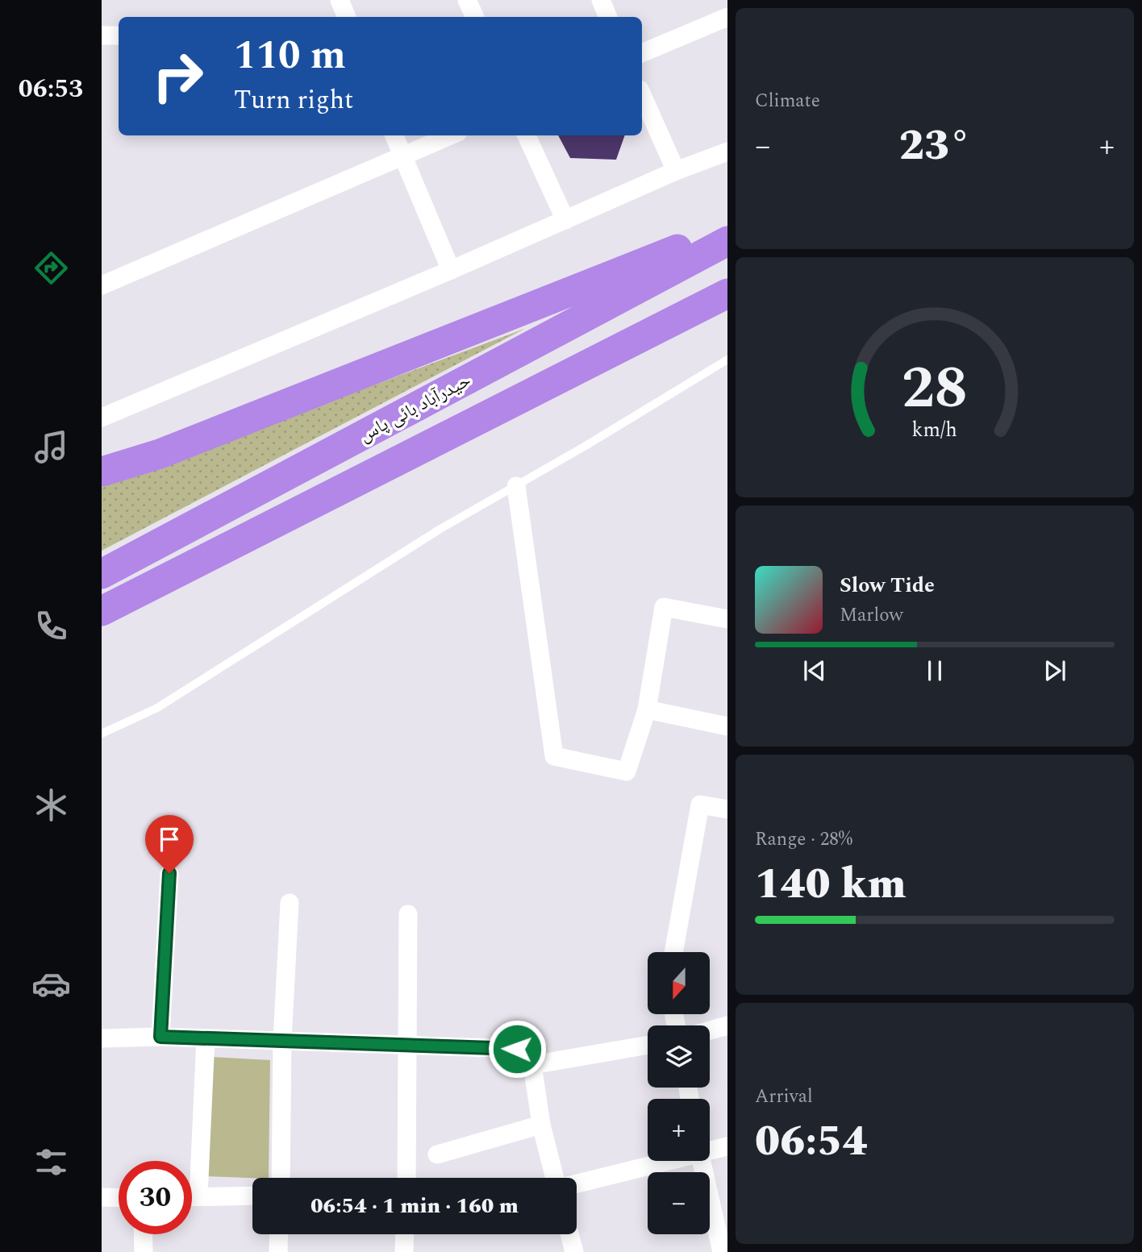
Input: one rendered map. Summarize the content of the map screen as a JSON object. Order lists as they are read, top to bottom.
{
  "streets": {
    "highway": ["حیدرآباد بائی پاس"]
  },
  "north": "bottom",
  "page": {
    "tabs": "06:53",
    "tile": [
      "Climate",
      ["Range · 28%", "140 km"],
      ["Arrival", "06:54"]
    ],
    "turn": ["110 m", "Turn right"],
    "heat": ["−", "23°", "+"],
    "song": ["Slow Tide", "Marlow"],
    "map_buttons": ["+", "−"],
    "limit": "30",
    "trip": "06:54 · 1 min · 160 m",
    "gauge": ["28", "km/h"]
  }
}
